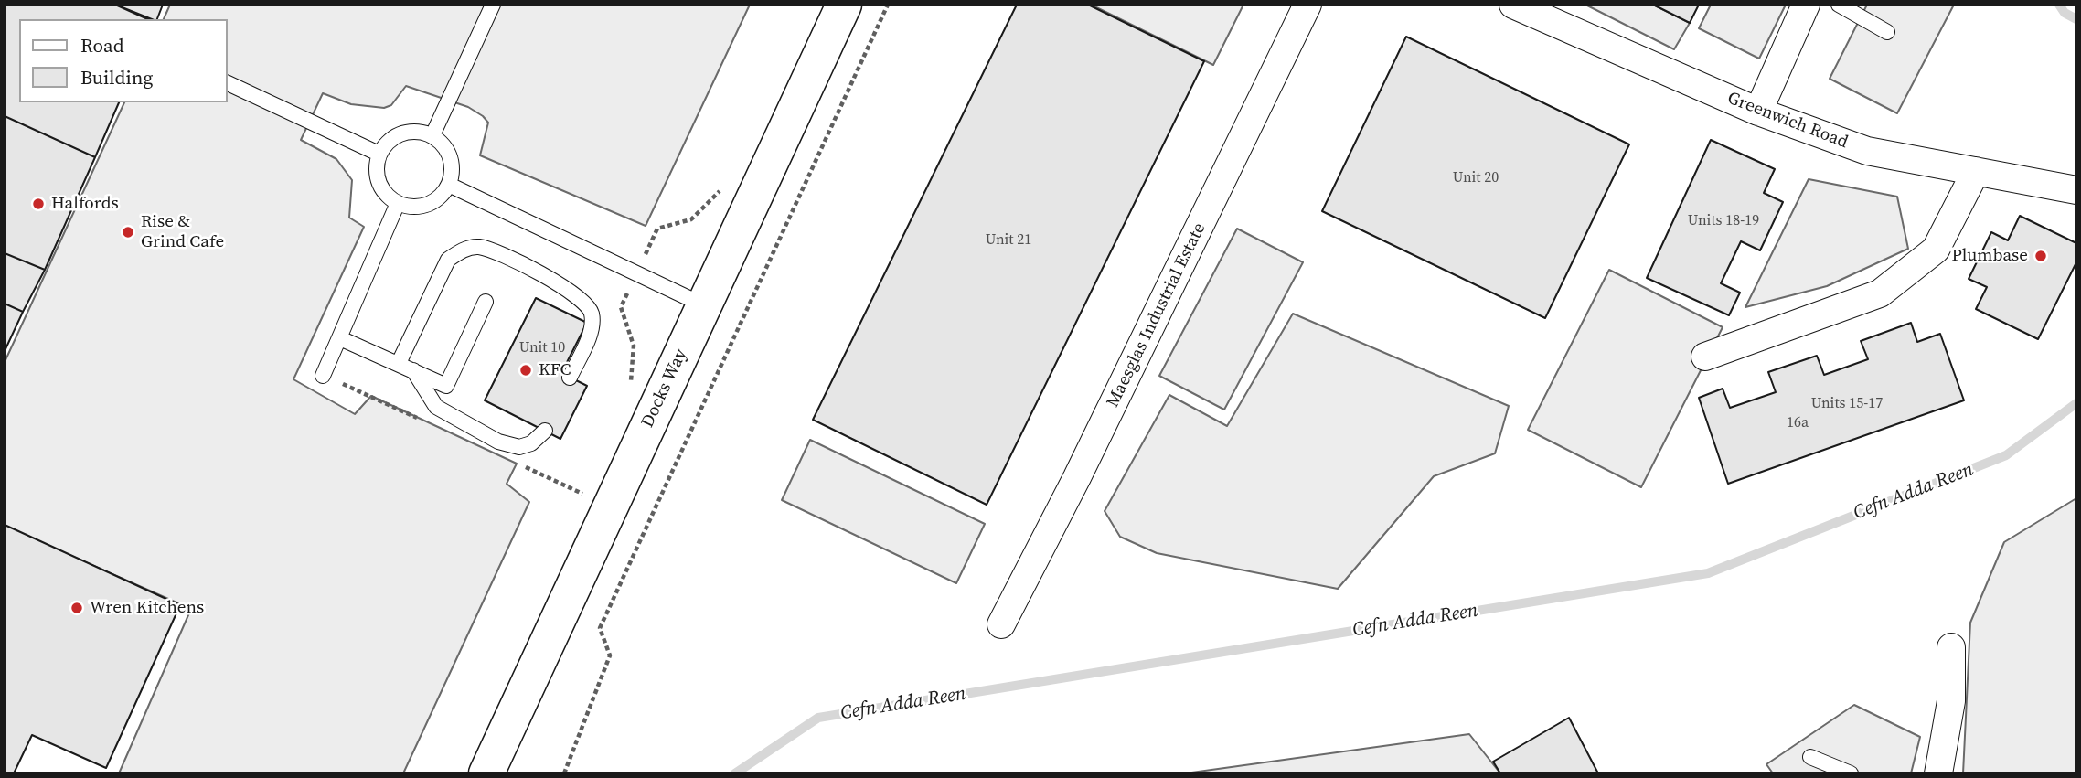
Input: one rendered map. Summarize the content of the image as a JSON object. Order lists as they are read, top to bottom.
{
  "streets": {
    "street": ["Greenwich Road", "Maesglas Industrial Estate", "Docks Way"]
  },
  "water": ["Cefn Adda Reen"],
  "places": [
    "Halfords",
    "Rise & Grind Cafe",
    "Plumbase",
    "KFC",
    "Wren Kitchens"
  ],
  "house_numbers": [
    "Unit 20",
    "Units 18-19",
    "Unit 21",
    "Unit 10",
    "Units 15-17",
    "16a"
  ],
  "legend": ["Road", "Building"]
}
